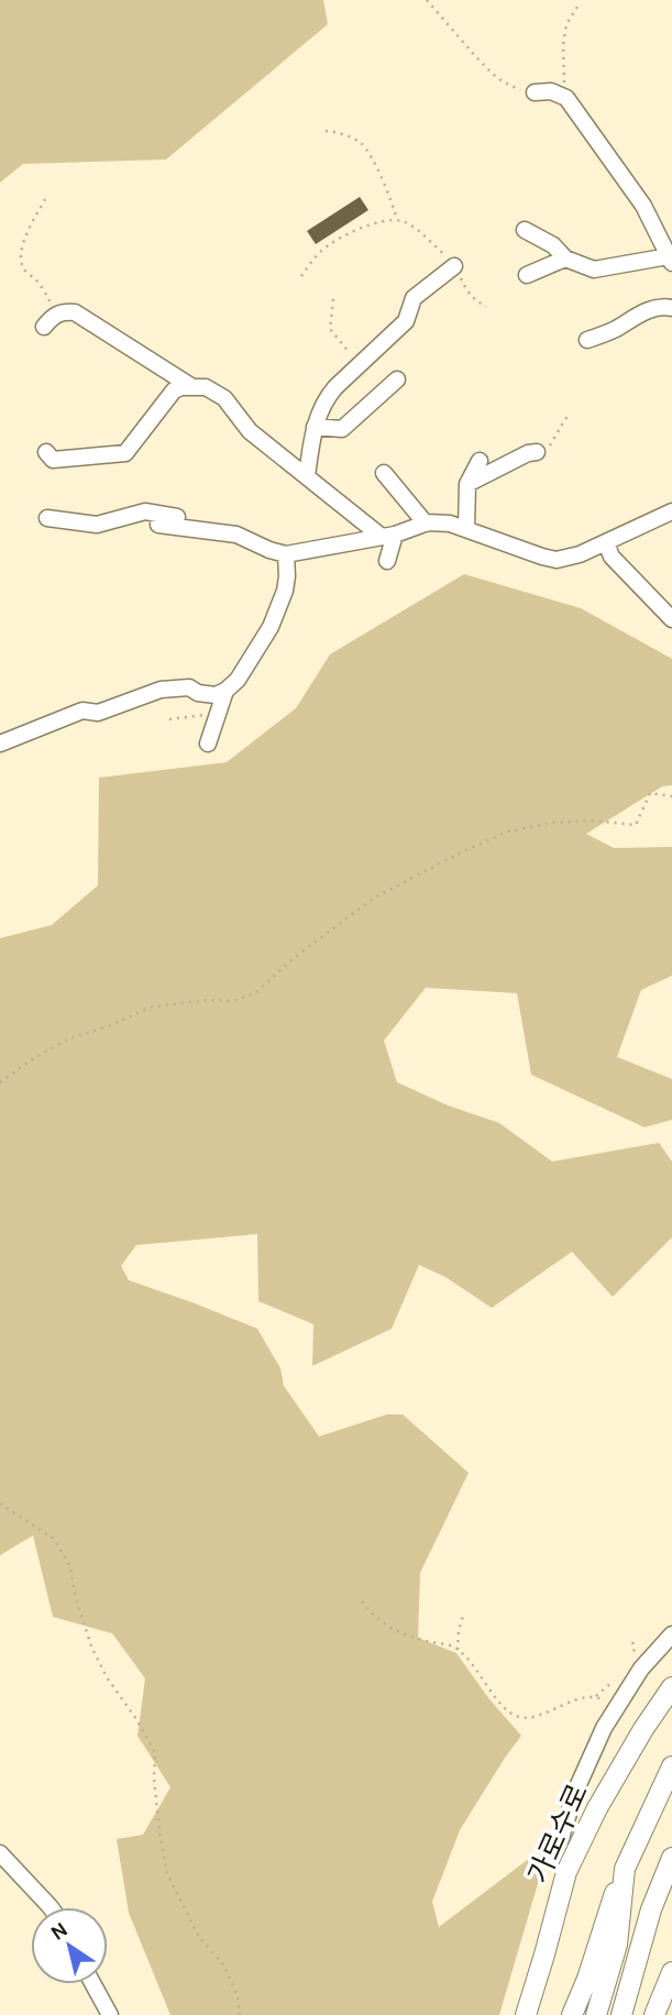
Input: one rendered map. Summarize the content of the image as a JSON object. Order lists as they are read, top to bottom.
{
  "streets": {
    "main road": ["가로수로"]
  },
  "north": "top left"
}
